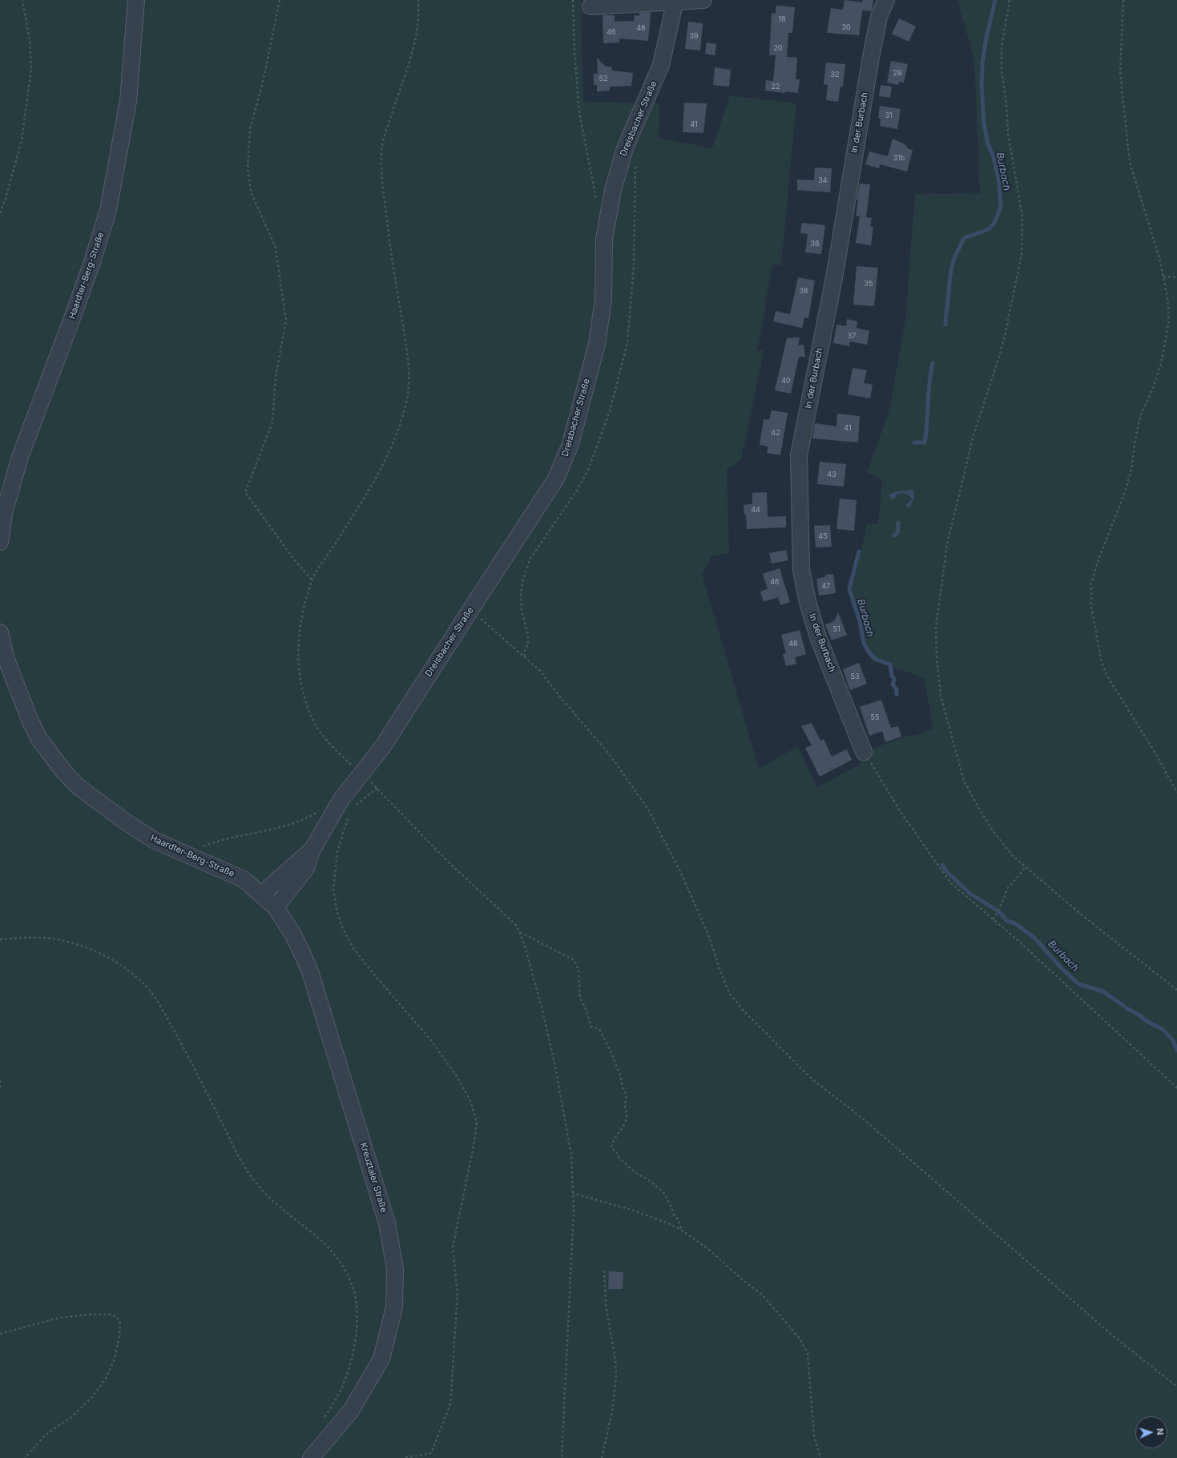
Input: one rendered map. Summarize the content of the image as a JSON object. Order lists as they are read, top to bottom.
{
  "streets": {
    "street": [
      "Dreisbacher Straße",
      "In der Burbach",
      "Haardter-Berg-Straße",
      "Kreuztaler Straße"
    ]
  },
  "crossings": [
    ["Dreisbacher Straße", "Haardter-Berg-Straße"],
    ["Dreisbacher Straße", "Kreuztaler Straße"],
    ["Haardter-Berg-Straße", "Kreuztaler Straße"]
  ],
  "water": ["Burbach"],
  "house_numbers": [
    "18",
    "30",
    "48",
    "46",
    "39",
    "20",
    "29",
    "32",
    "52",
    "22",
    "31",
    "41",
    "31b",
    "34",
    "36",
    "35",
    "38",
    "37",
    "40",
    "41",
    "42",
    "43",
    "44",
    "45",
    "46",
    "47",
    "51",
    "48",
    "53",
    "55"
  ],
  "north": "right"
}
